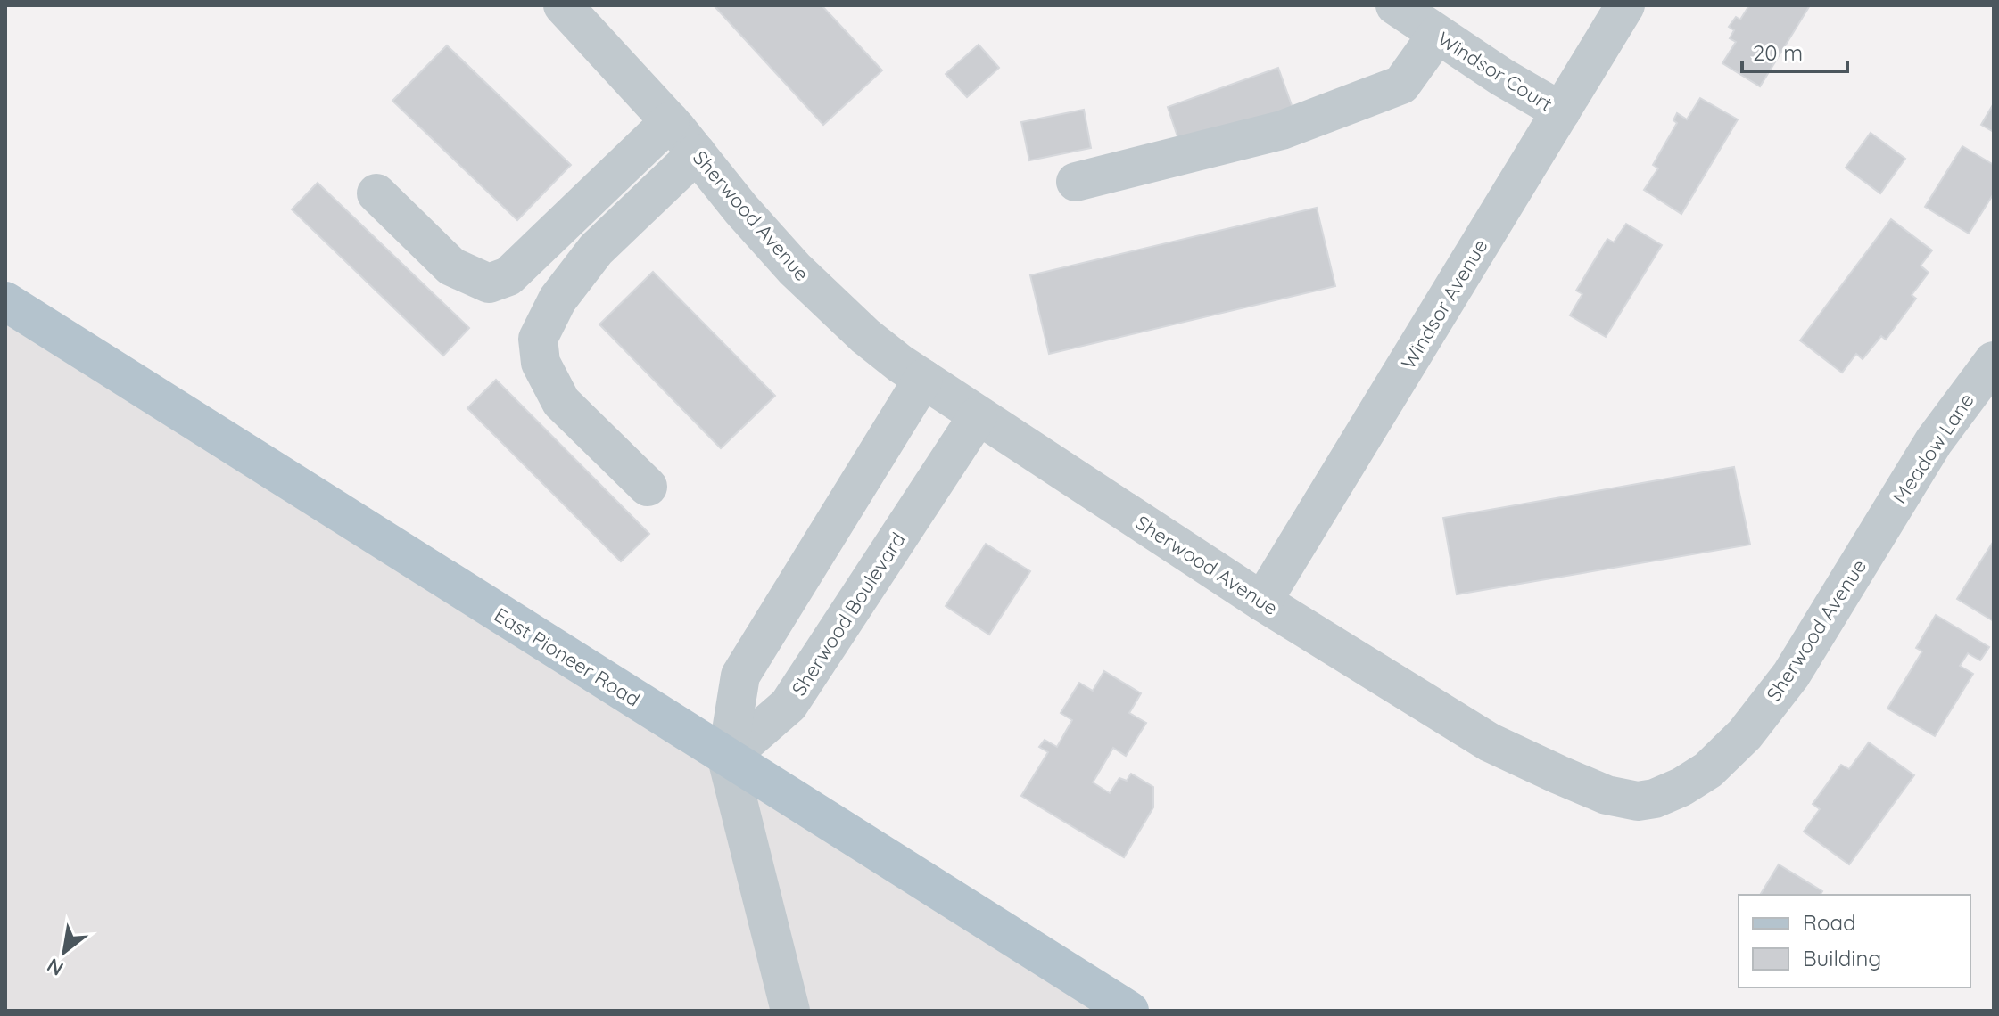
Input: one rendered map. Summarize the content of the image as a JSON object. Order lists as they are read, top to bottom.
{
  "streets": {
    "main road": ["East Pioneer Road"],
    "street": [
      "Windsor Court",
      "Sherwood Avenue",
      "Windsor Avenue",
      "Meadow Lane",
      "Sherwood Boulevard"
    ]
  },
  "crossings": [
    ["Windsor Court", "Windsor Avenue"],
    ["Sherwood Avenue", "Windsor Avenue"],
    ["Sherwood Avenue", "Meadow Lane"],
    ["Sherwood Avenue", "Sherwood Boulevard"],
    ["Sherwood Boulevard", "East Pioneer Road"]
  ],
  "legend": ["Road", "Building"],
  "scale_bar": "20 m",
  "north": "bottom left"
}
